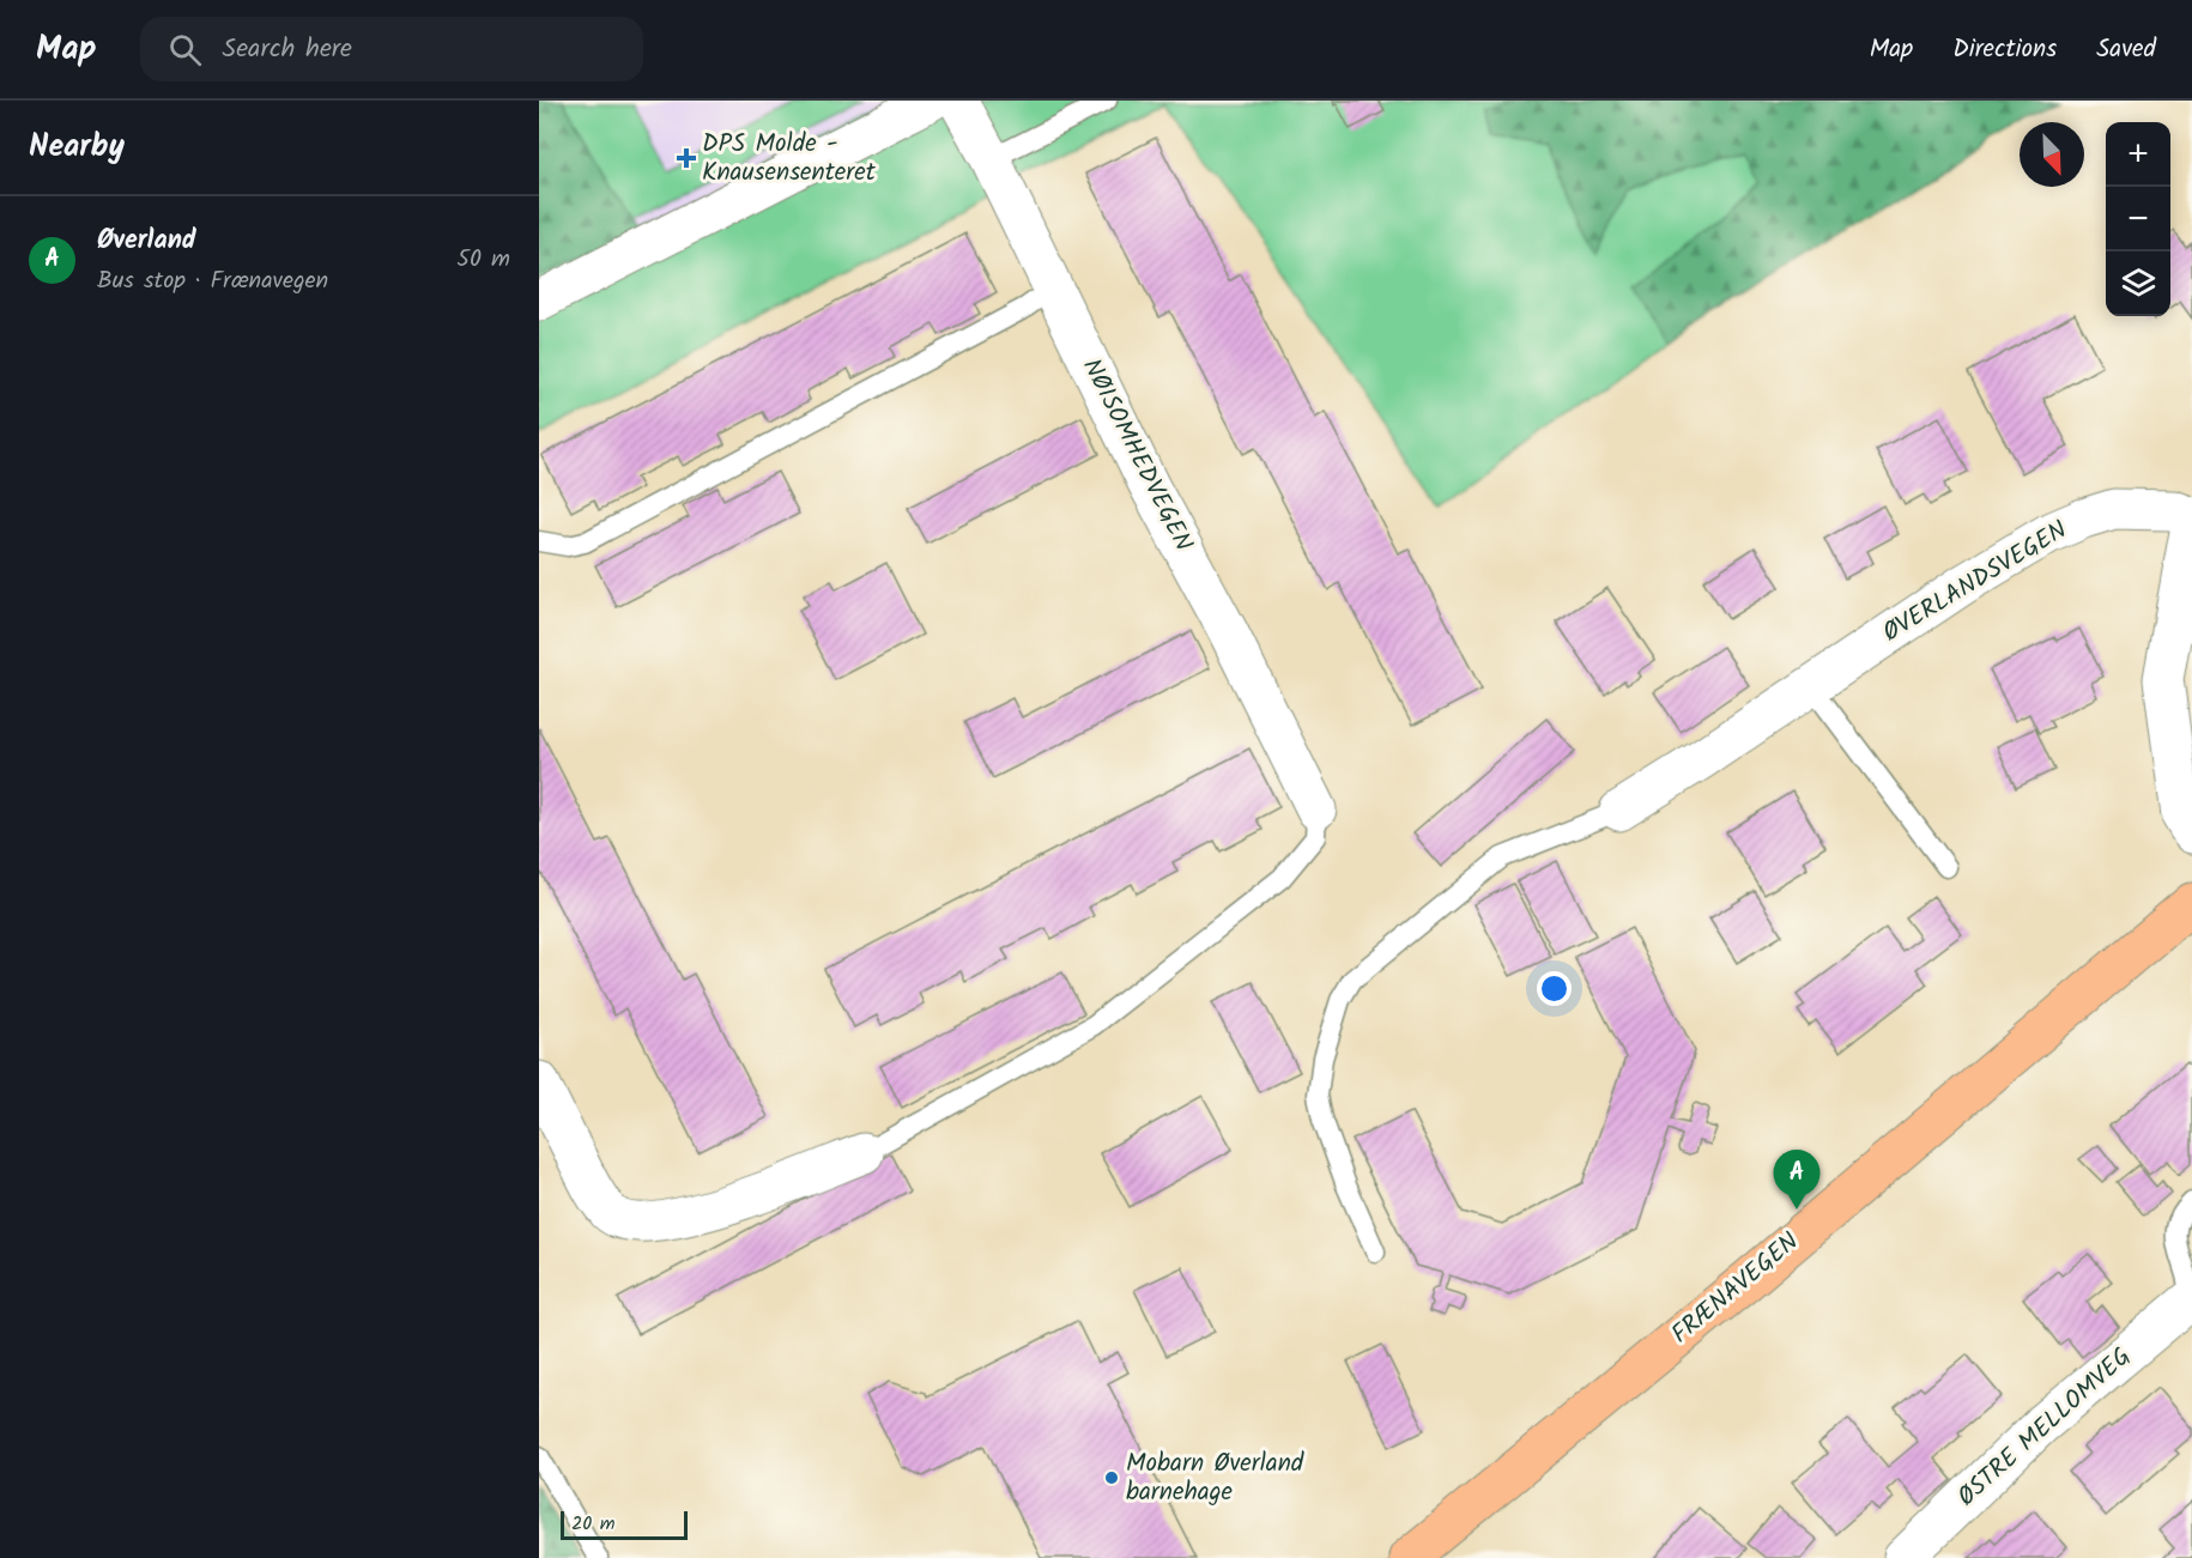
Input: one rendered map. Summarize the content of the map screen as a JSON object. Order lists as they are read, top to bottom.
{
  "streets": {
    "main road": ["FRÆNAVEGEN"],
    "street": ["NØISOMHEDVEGEN", "ØVERLANDSVEGEN", "ØSTRE MELLOMVEG"]
  },
  "places": {
    "health": ["DPS Molde - Knausensenteret"],
    "other": ["Mobarn Øverland barnehage"]
  },
  "scale_bar": "20 m",
  "north": "bottom right",
  "page": {
    "header": "Map",
    "search": "Search here",
    "nav": ["Map", "Directions", "Saved"],
    "heading": "Nearby",
    "map_buttons": ["+", "−"],
    "list": [
      {
        "mark": "A",
        "name": "Øverland",
        "note": "Bus stop · Frænavegen",
        "value": "50 m"
      }
    ],
    "pins": "A",
    "scale": "20 m"
  }
}
